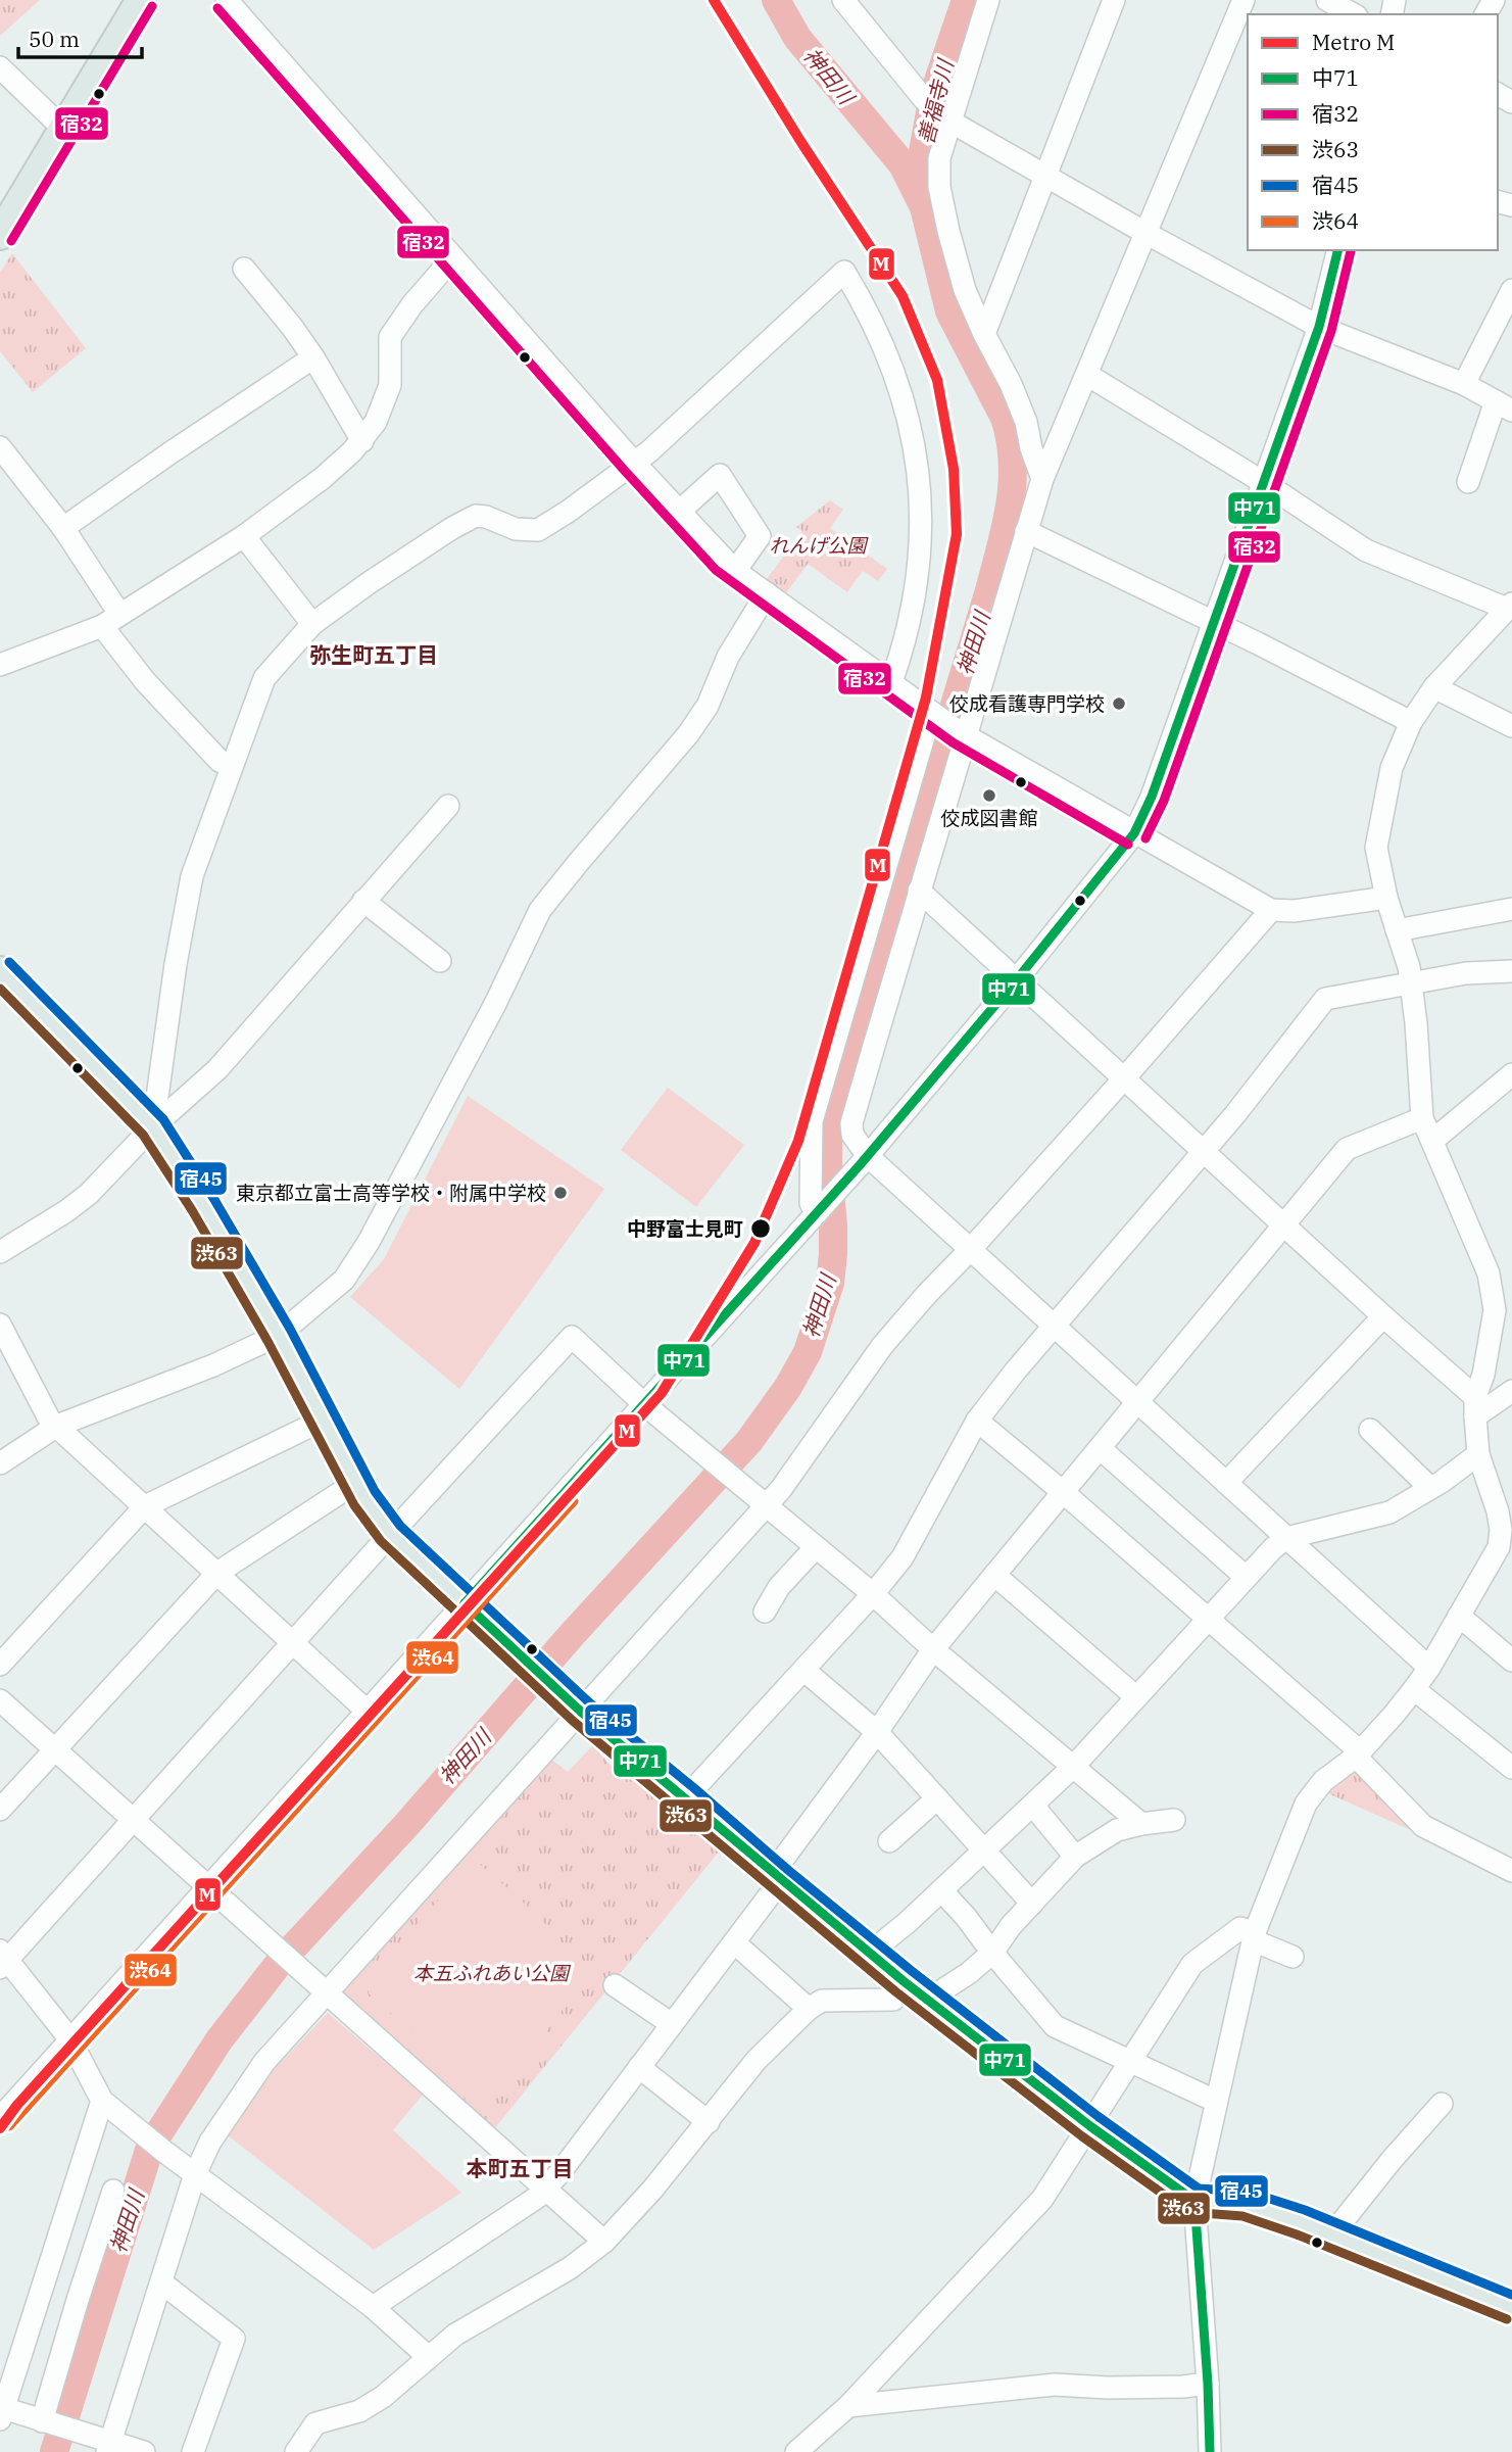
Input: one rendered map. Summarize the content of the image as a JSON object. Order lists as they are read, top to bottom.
{
  "districts": ["弥生町五丁目", "本町五丁目"],
  "water": ["神田川", "善福寺川"],
  "parks": ["れんげ公園", "本五ふれあい公園"],
  "places": [
    "佼成看護専門学校",
    "佼成図書館",
    "東京都立富士高等学校・附属中学校",
    "中野富士見町"
  ],
  "lines": [
    "metro line M",
    "transit line 宿32",
    "transit line 中71",
    "transit line 宿45",
    "transit line 渋63",
    "transit line 渋64"
  ],
  "legend": [
    "Metro M",
    "中71",
    "宿32",
    "渋63",
    "宿45",
    "渋64"
  ],
  "scale_bar": "50 m"
}
